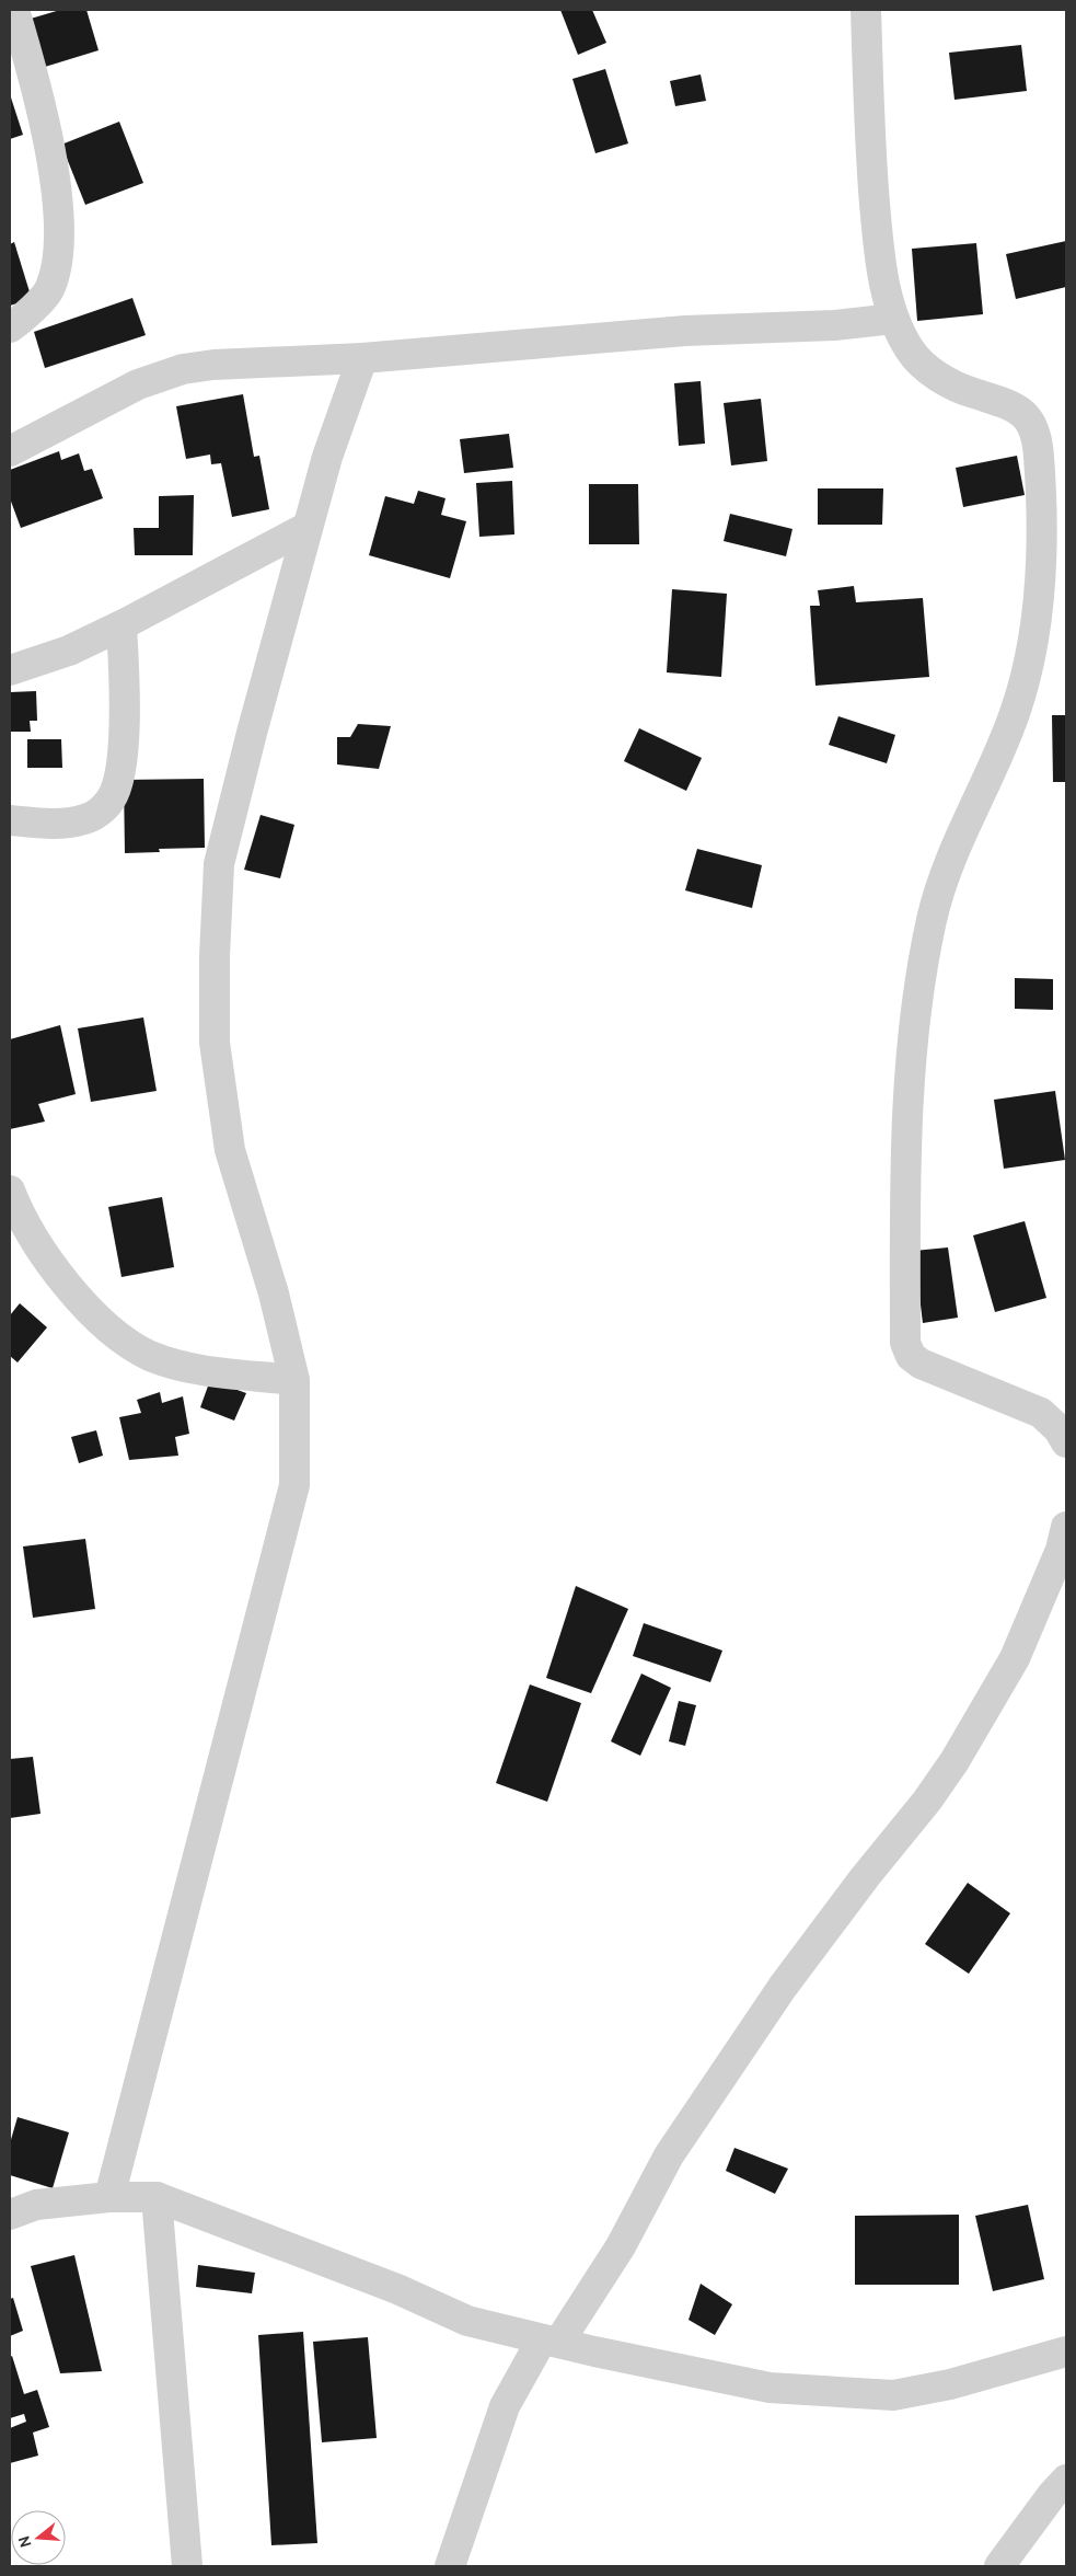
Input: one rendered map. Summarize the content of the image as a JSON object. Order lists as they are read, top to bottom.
{
  "north": "left"
}
